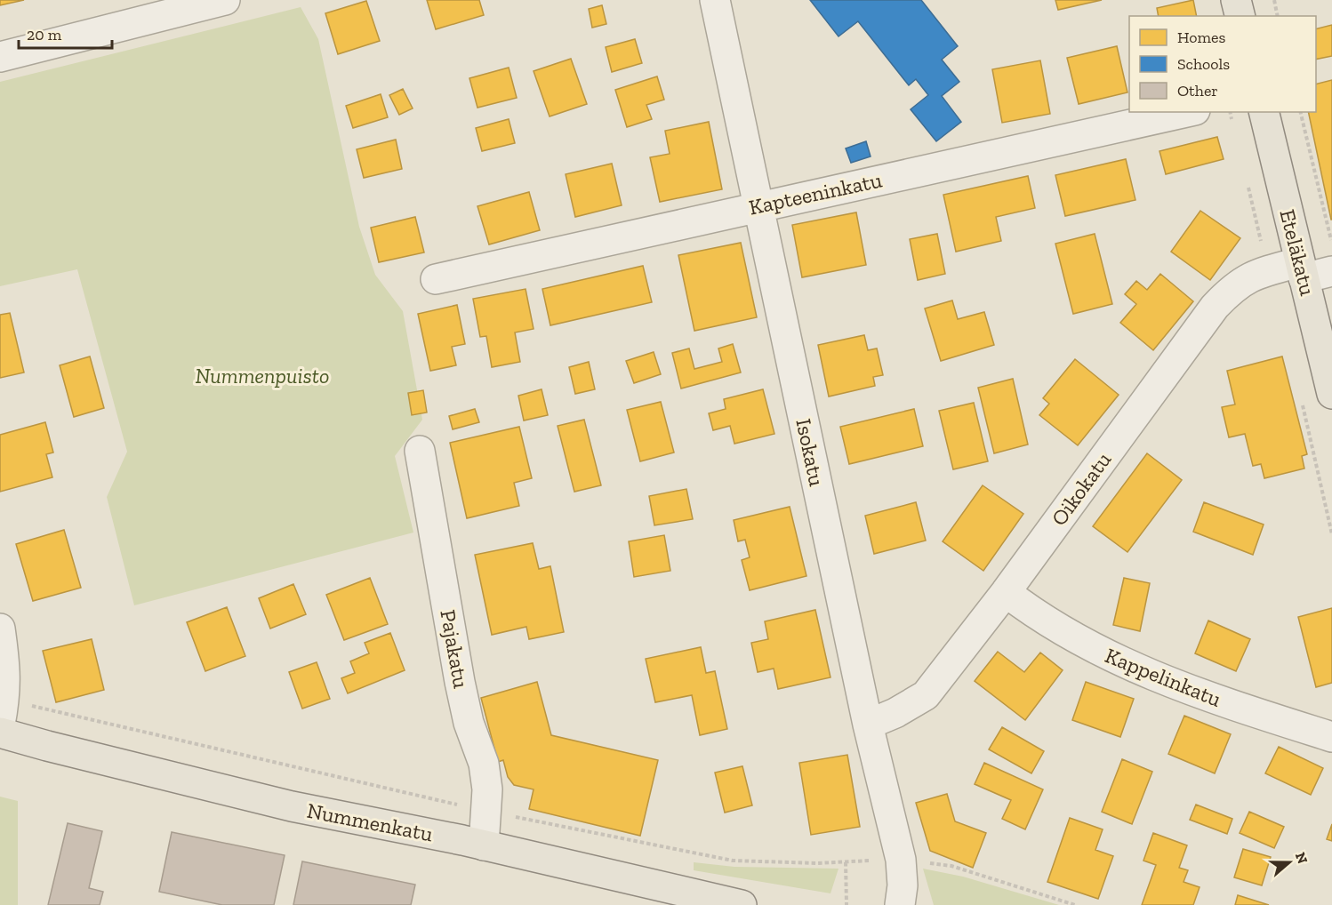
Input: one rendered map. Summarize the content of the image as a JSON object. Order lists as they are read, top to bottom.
{
  "streets": {
    "main road": ["Eteläkatu", "Nummenkatu"],
    "street": [
      "Kapteeninkatu",
      "Isokatu",
      "Oikokatu",
      "Pajakatu",
      "Kappelinkatu"
    ]
  },
  "crossings": [
    ["Kapteeninkatu", "Isokatu"],
    ["Eteläkatu", "Oikokatu"],
    ["Isokatu", "Oikokatu"],
    ["Oikokatu", "Kappelinkatu"],
    ["Pajakatu", "Nummenkatu"]
  ],
  "parks": ["Nummenpuisto"],
  "legend": ["Homes", "Schools", "Other"],
  "scale_bar": "20 m",
  "north": "right"
}
